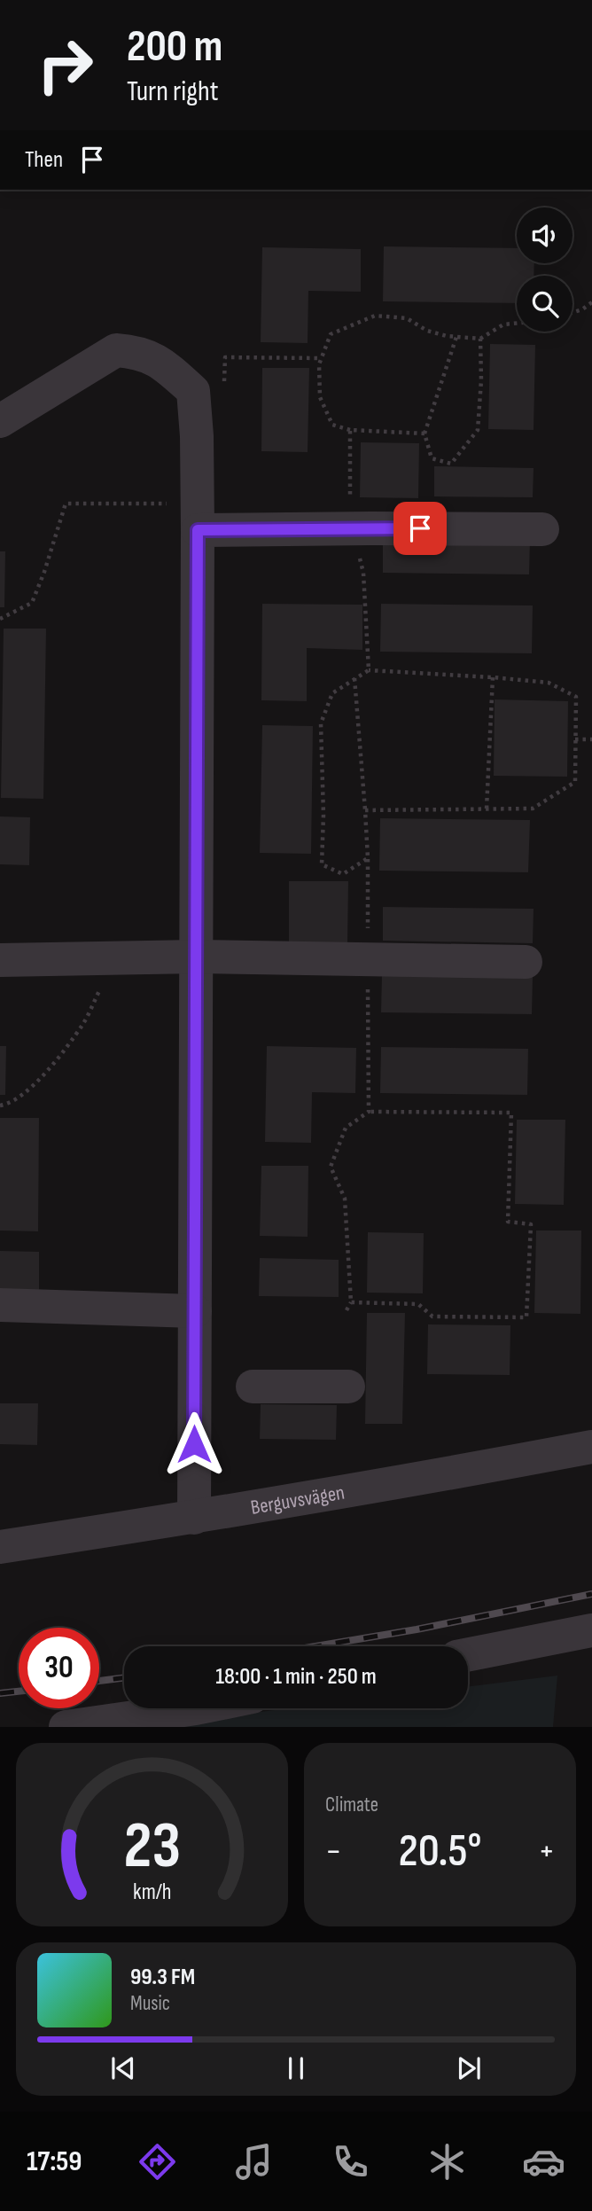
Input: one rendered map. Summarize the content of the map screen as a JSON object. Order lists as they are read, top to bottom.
{
  "streets": {
    "street": ["Berguvsvägen"]
  },
  "page": {
    "turn": ["200 m", "Turn right"],
    "then": "Then",
    "limit": "30",
    "trip": "18:00 · 1 min · 250 m",
    "tile": "Climate",
    "heat": ["−", "20.5°", "+"],
    "song": ["99.3 FM", "Music"],
    "tabs": "17:59",
    "gauge": ["23", "km/h"]
  }
}
